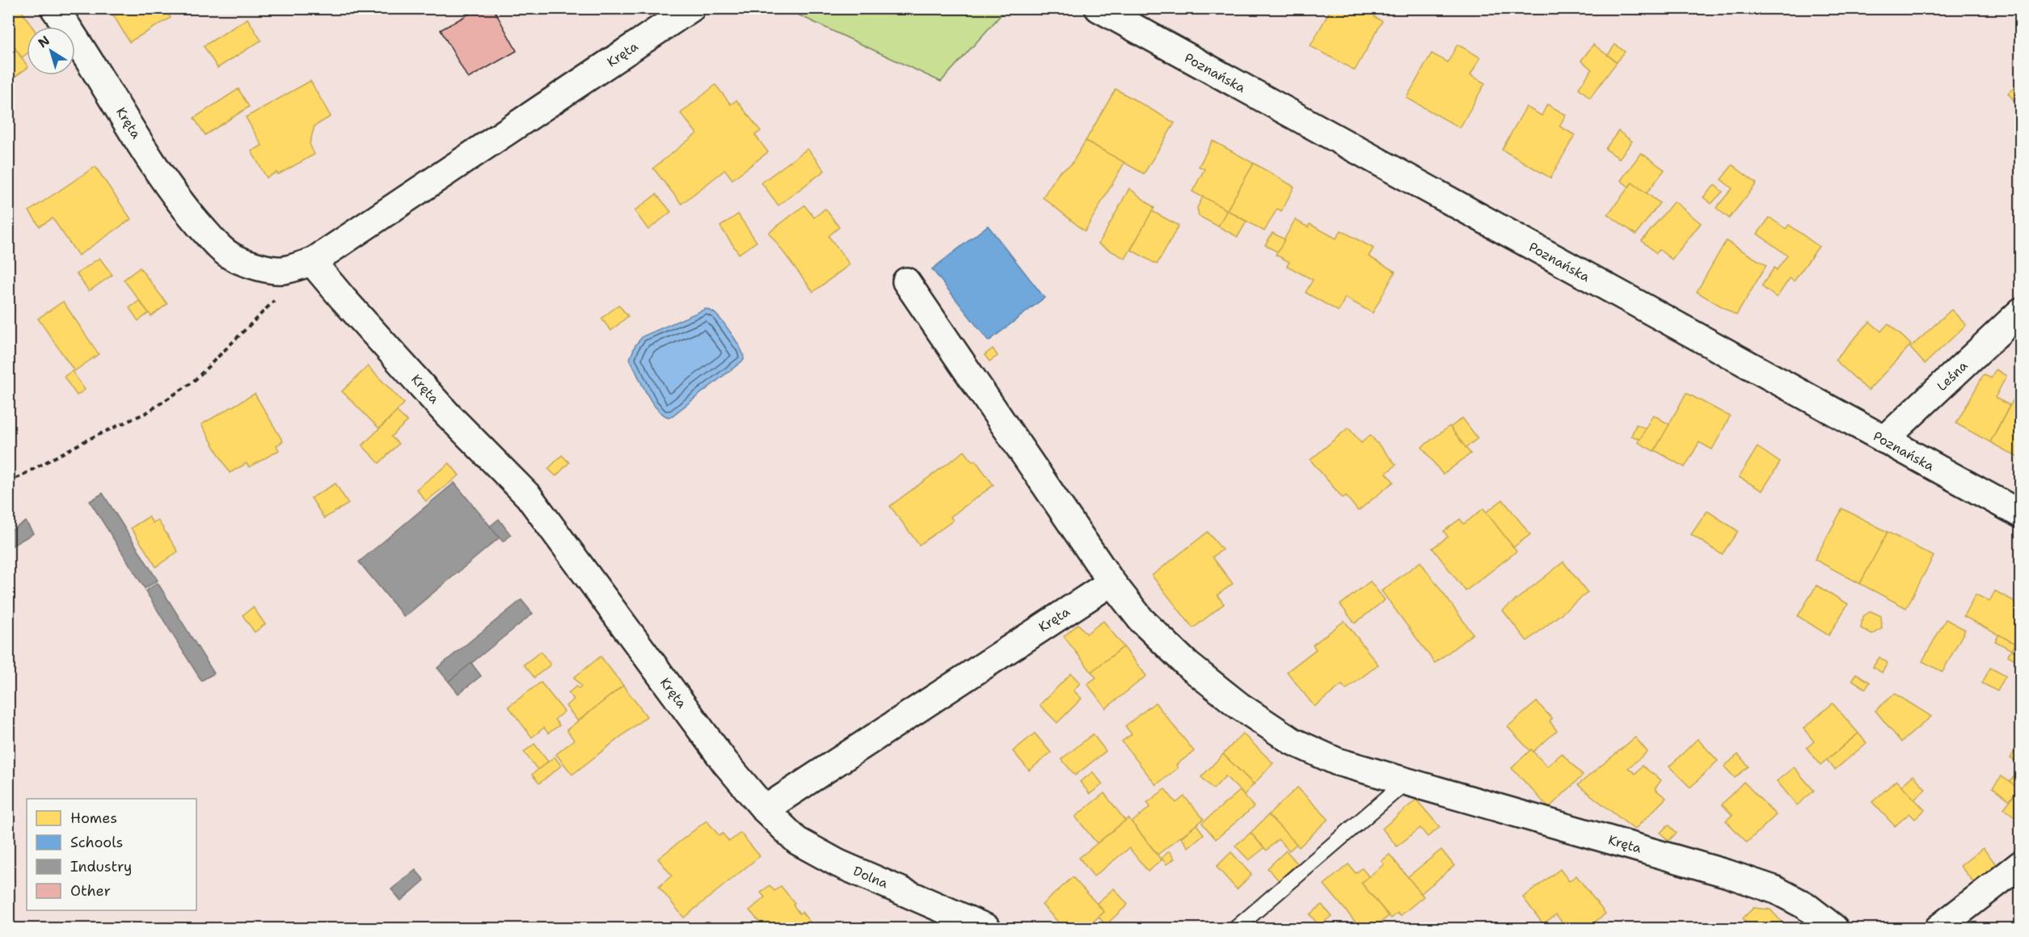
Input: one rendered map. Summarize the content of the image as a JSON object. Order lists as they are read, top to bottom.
{
  "streets": {
    "street": [
      "Kręta",
      "Poznańska",
      "Leśna",
      "Dolna"
    ]
  },
  "crossings": [
    ["Kręta", "Dolna"],
    ["Poznańska", "Leśna"]
  ],
  "legend": [
    "Homes",
    "Schools",
    "Industry",
    "Other"
  ],
  "north": "top left"
}
